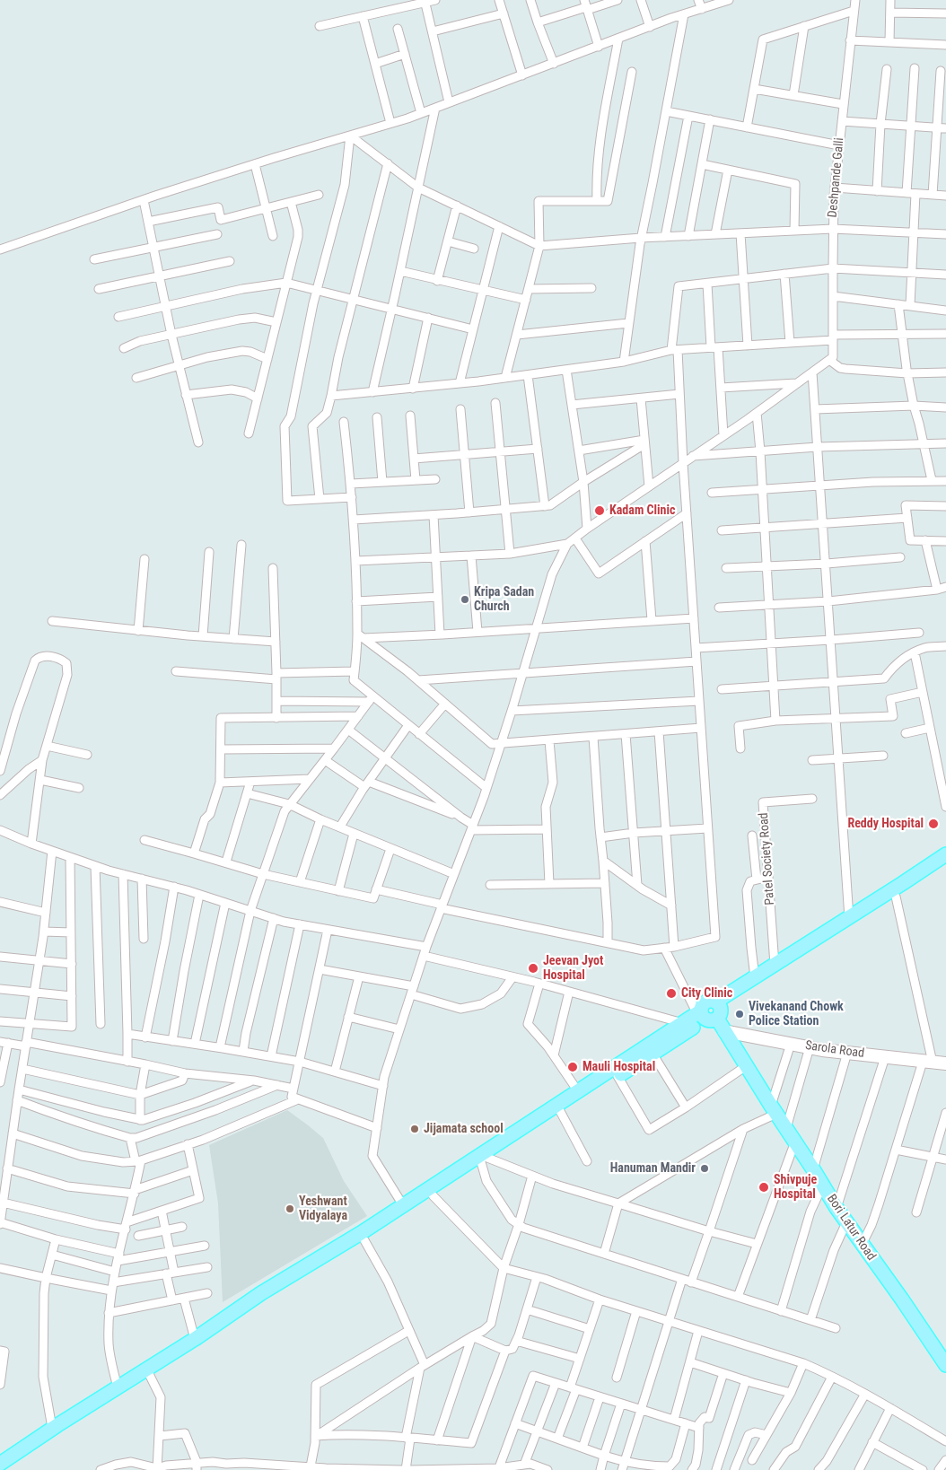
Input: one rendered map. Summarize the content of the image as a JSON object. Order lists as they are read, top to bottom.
{
  "streets": {
    "main road": ["Sarola Road", "Bori Latur Road"],
    "street": ["Deshpande Galli", "Patel Society Road"]
  },
  "crossings": [
    ["Sarola Road", "Bori Latur Road"]
  ],
  "places": [
    "Kadam Clinic",
    "Kripa Sadan Church",
    "Reddy Hospital",
    "Jeevan Jyot Hospital",
    "City Clinic",
    "Vivekanand Chowk Police Station",
    "Mauli Hospital",
    "Jijamata school",
    "Hanuman Mandir",
    "Shivpuje Hospital",
    "Yeshwant Vidyalaya"
  ]
}
